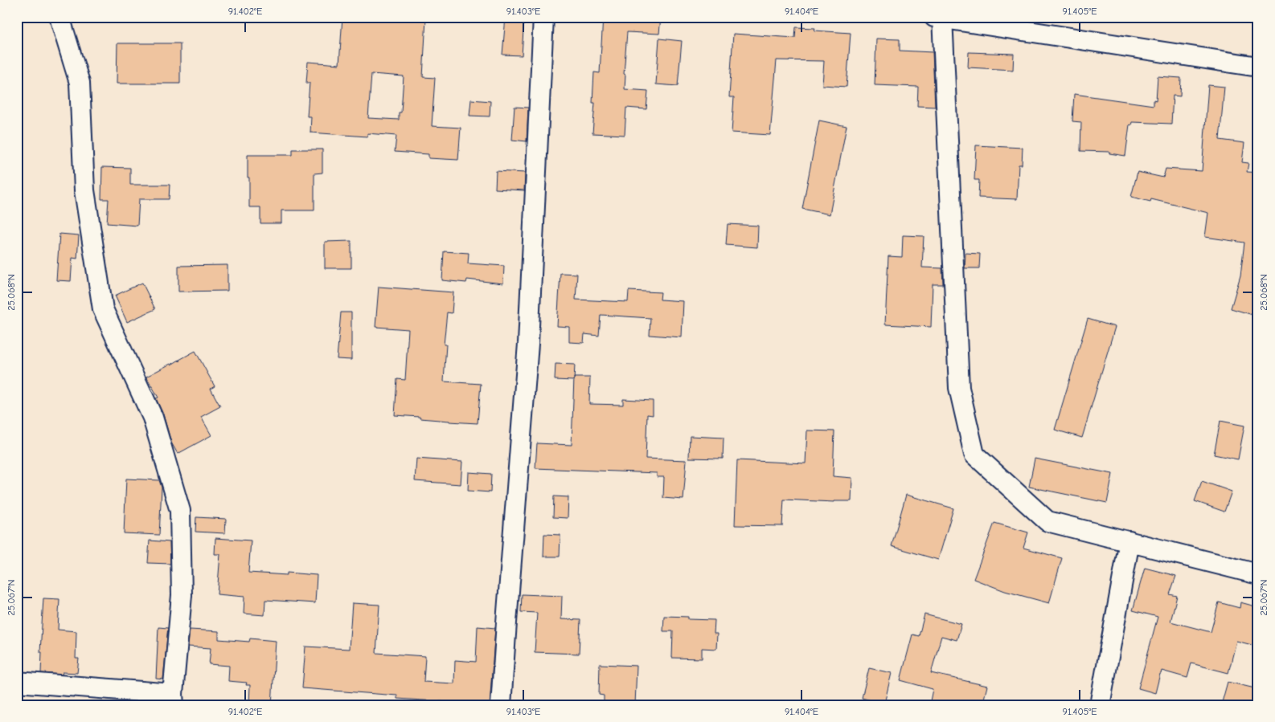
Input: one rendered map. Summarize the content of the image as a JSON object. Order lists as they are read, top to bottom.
{
  "coordinates": [
    "91.402°E",
    "91.403°E",
    "91.404°E",
    "91.405°E",
    "25.068°N",
    "25.067°N"
  ]
}
